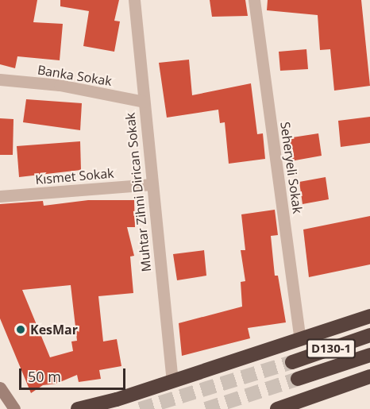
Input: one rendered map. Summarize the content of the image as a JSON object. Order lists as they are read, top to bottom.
{
  "streets": {
    "highway": ["D130-1"],
    "street": [
      "Banka Sokak",
      "Seheryeli Sokak",
      "Kısmet Sokak",
      "Muhtar Zihni Dirican Sokak"
    ]
  },
  "crossings": [
    ["Banka Sokak", "Muhtar Zihni Dirican Sokak"],
    ["Kısmet Sokak", "Muhtar Zihni Dirican Sokak"]
  ],
  "places": ["KesMar"],
  "scale_bar": "50 m"
}
